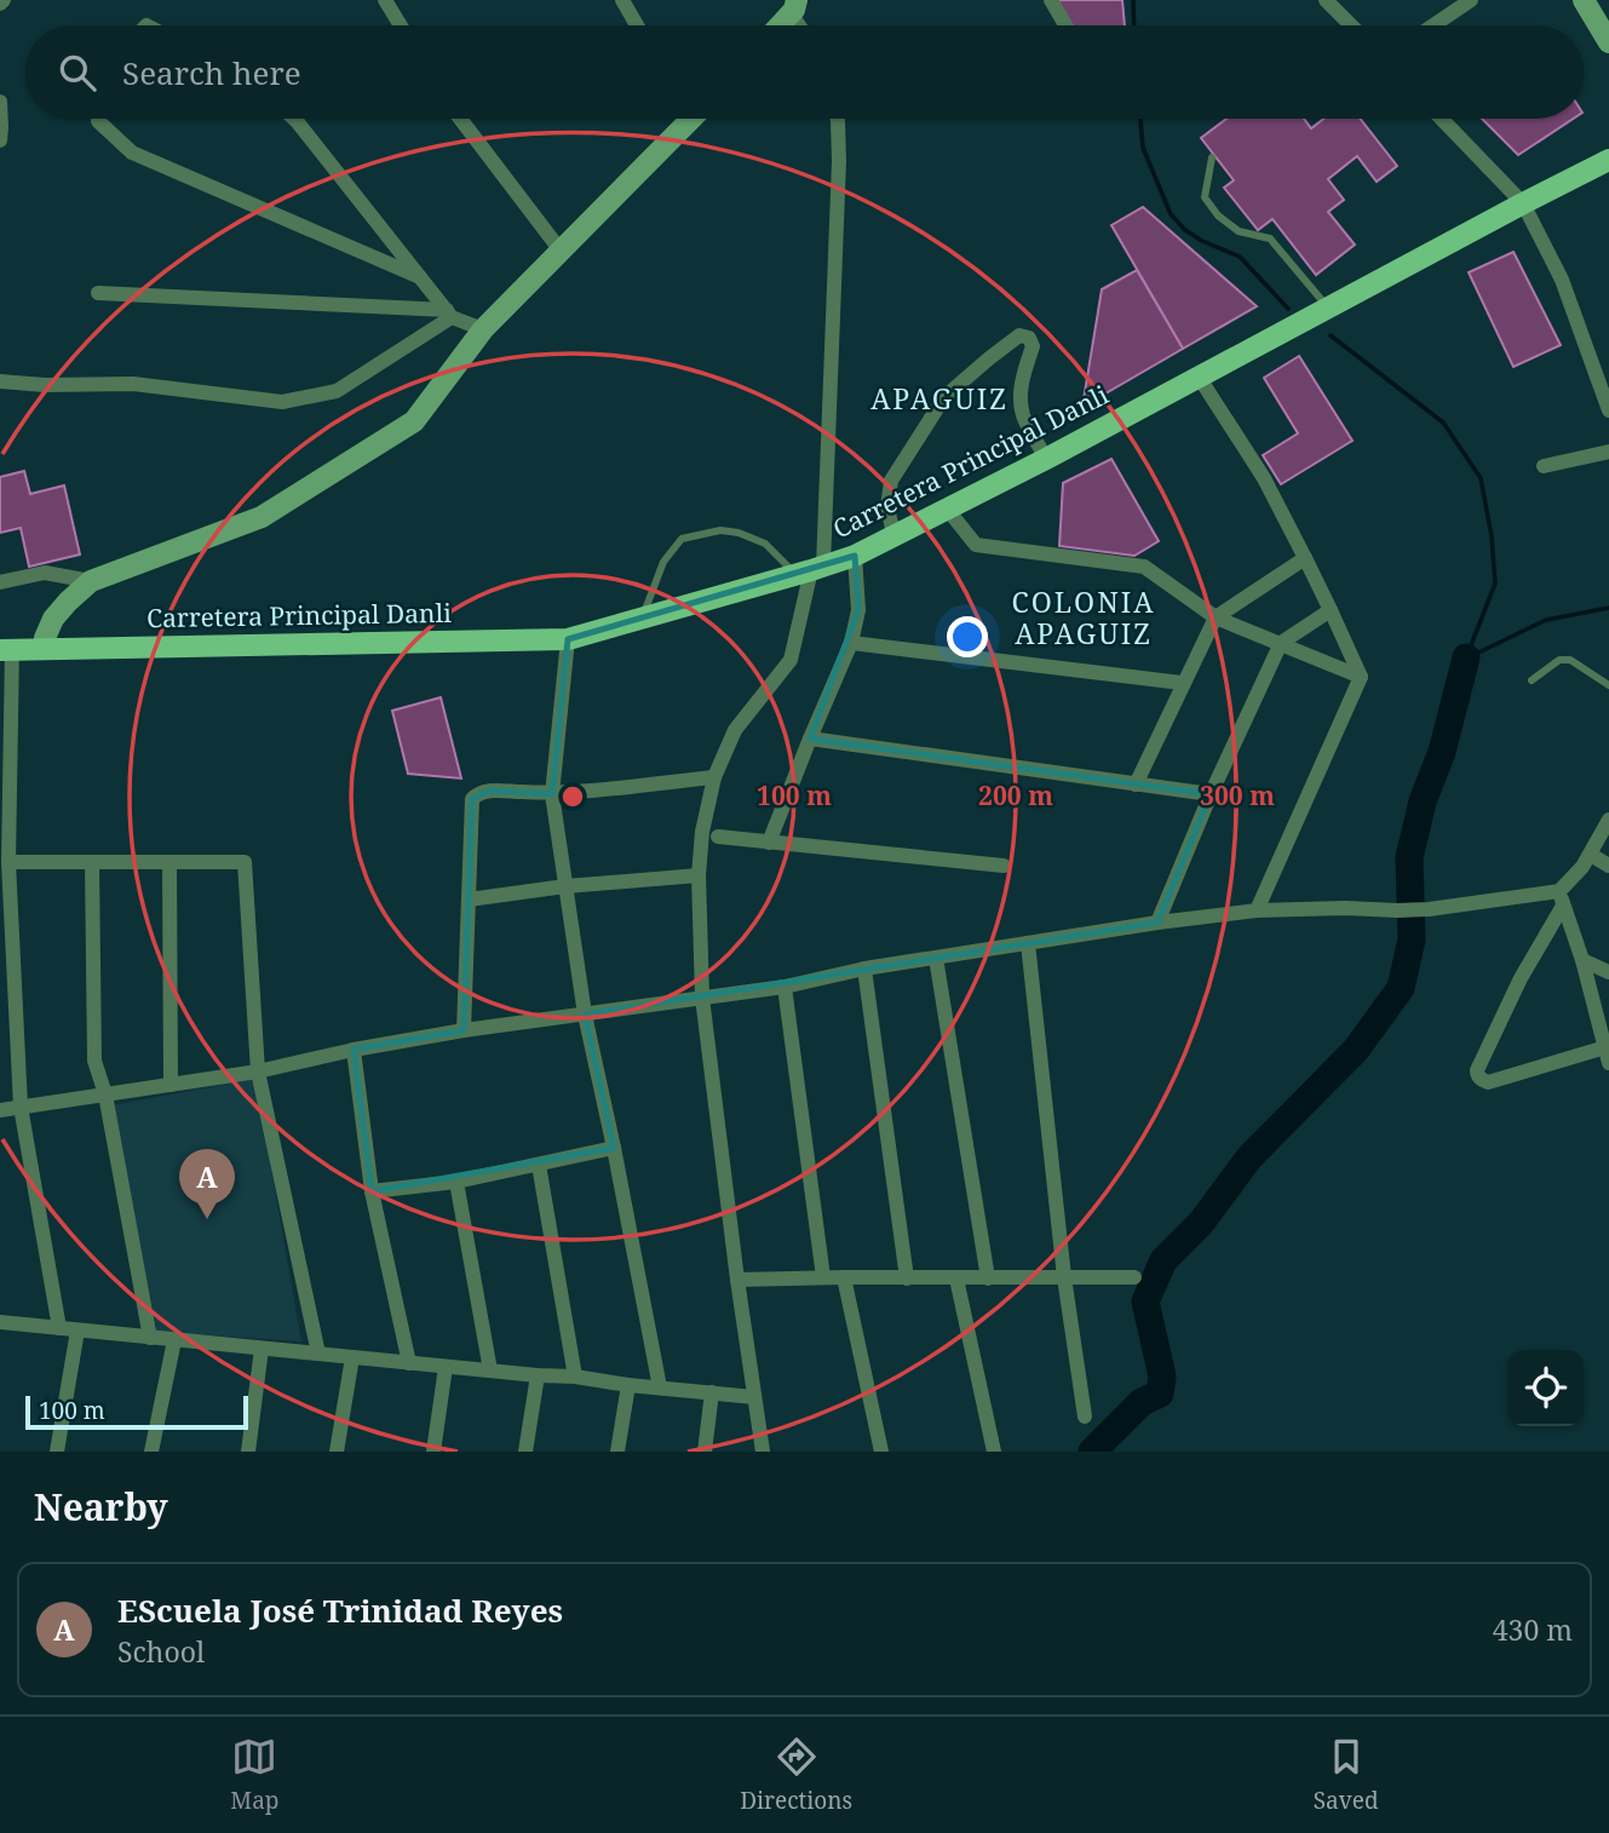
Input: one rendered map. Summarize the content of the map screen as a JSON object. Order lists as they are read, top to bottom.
{
  "streets": {
    "main road": ["Carretera Principal Danli"]
  },
  "districts": ["APAGUIZ", "COLONIA APAGUIZ"],
  "scale_bar": "100 m",
  "page": {
    "search": "Search here",
    "pins": "A",
    "scale": "100 m",
    "heading": "Nearby",
    "list": [
      {
        "mark": "A",
        "name": "EScuela José Trinidad Reyes",
        "note": "School",
        "value": "430 m"
      }
    ],
    "nav": ["Map", "Directions", "Saved"]
  },
  "rings": ["100 m", "200 m", "300 m"]
}
